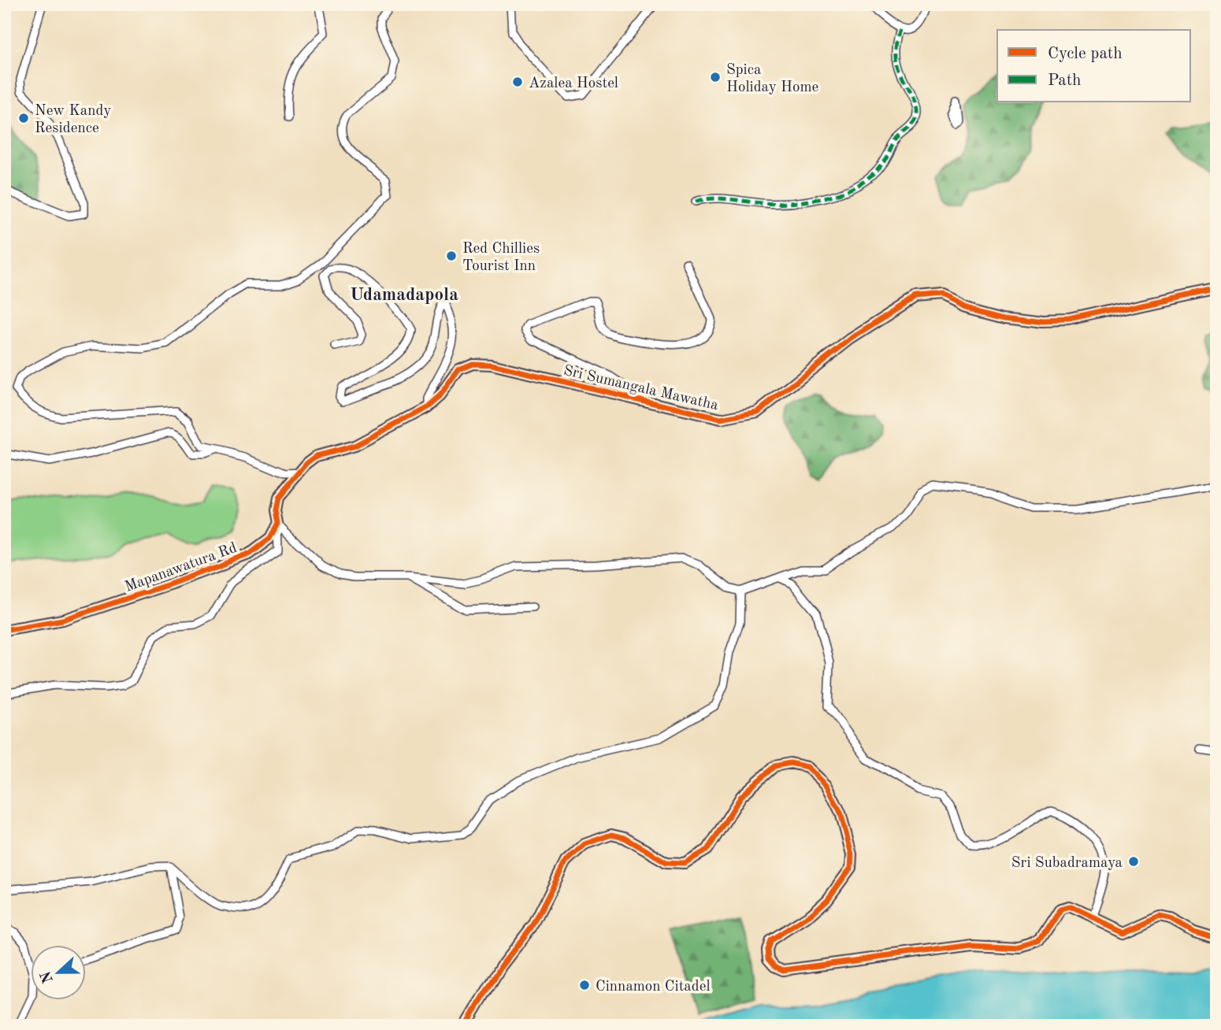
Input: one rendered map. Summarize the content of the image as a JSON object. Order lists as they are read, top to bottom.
{
  "streets": {
    "street": ["Sri Sumangala Mawatha", "Mapanawatura Rd"]
  },
  "districts": ["Udamadapola"],
  "places": [
    "Spica Holiday Home",
    "Azalea Hostel",
    "New Kandy Residence",
    "Red Chillies Tourist Inn",
    "Sri Subadramaya",
    "Cinnamon Citadel"
  ],
  "legend": ["Cycle path", "Path"],
  "north": "left"
}
